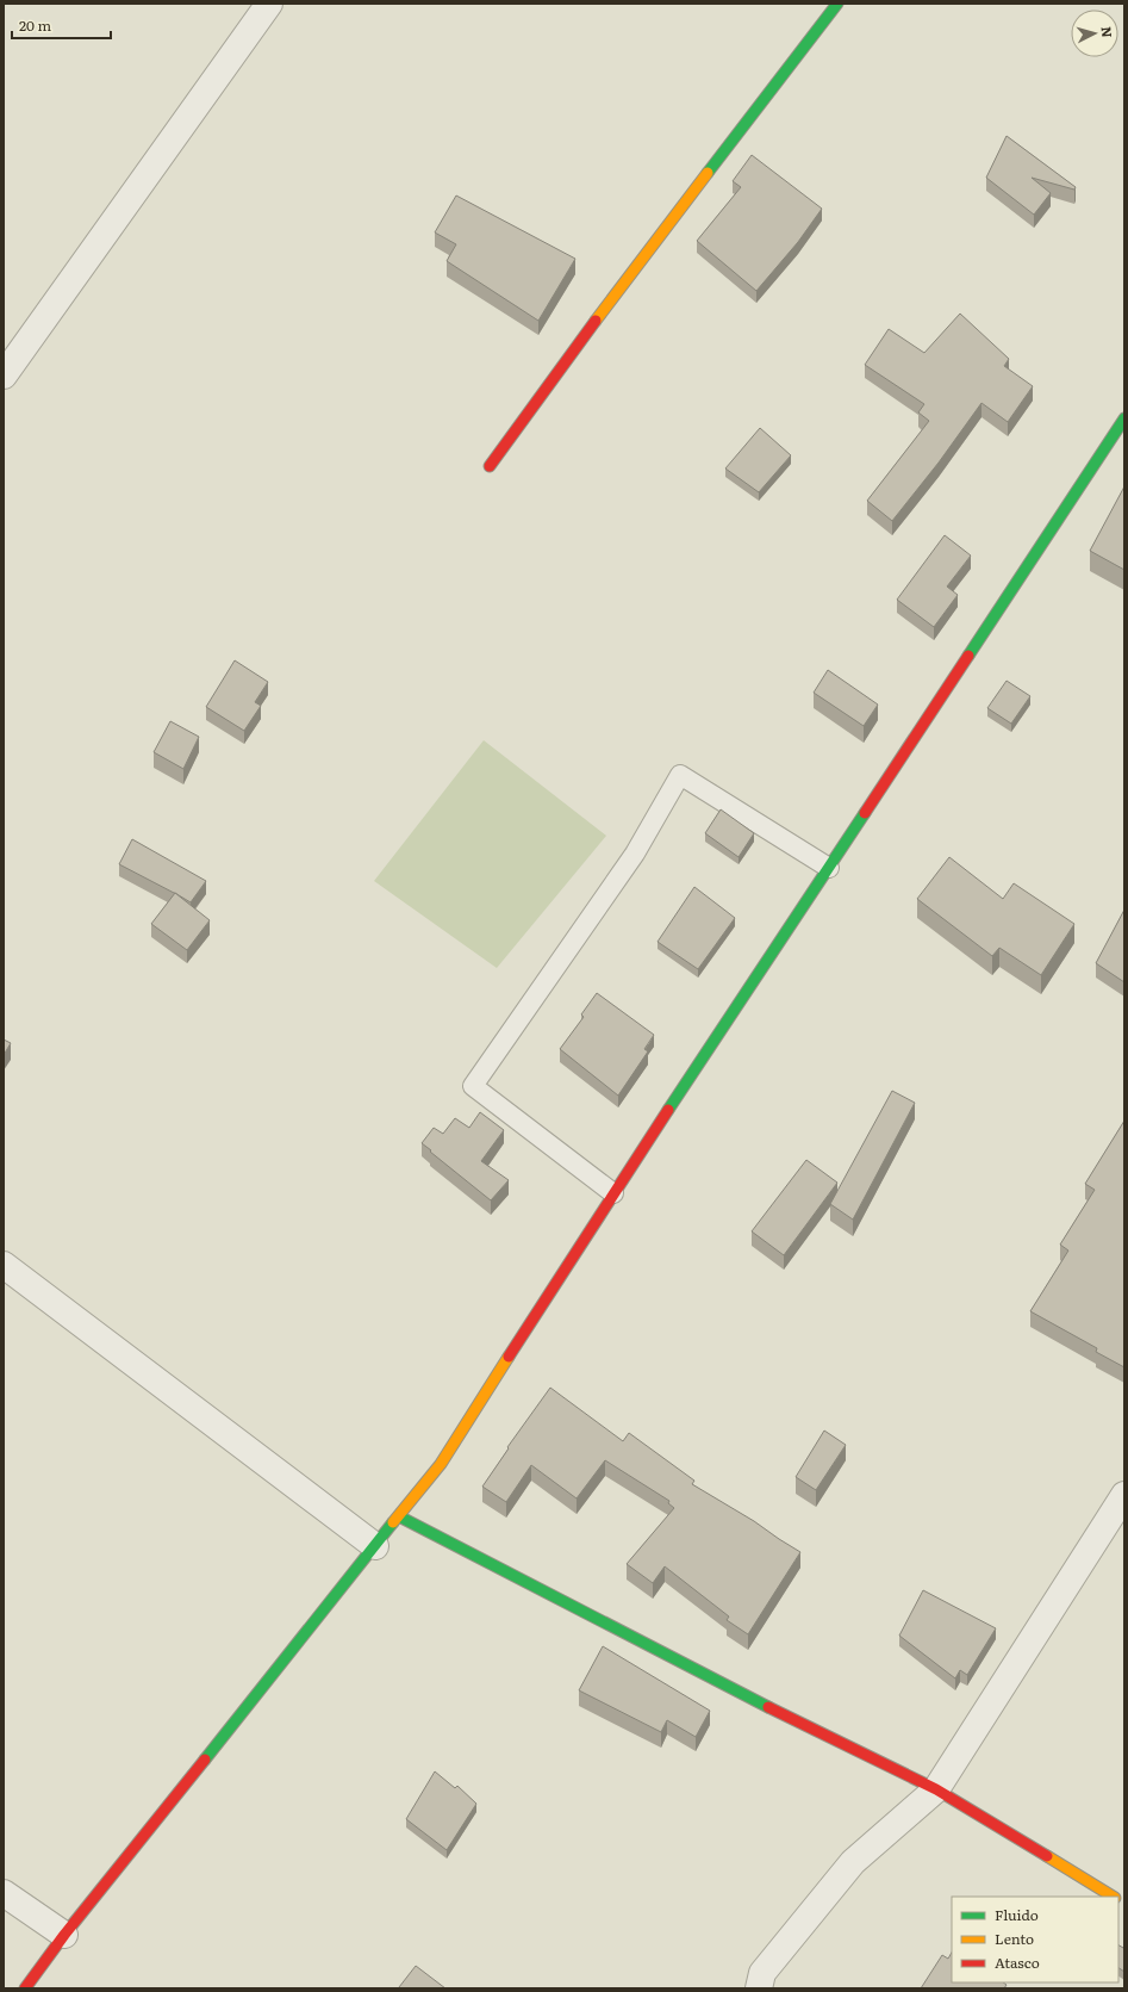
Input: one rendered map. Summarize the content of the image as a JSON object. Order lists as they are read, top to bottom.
{
  "legend": ["Fluido", "Lento", "Atasco"],
  "scale_bar": "20 m",
  "north": "right"
}
